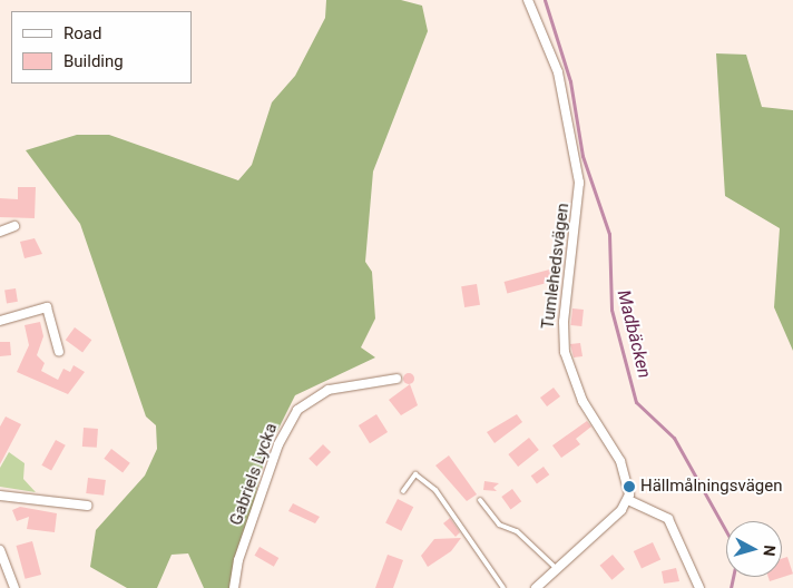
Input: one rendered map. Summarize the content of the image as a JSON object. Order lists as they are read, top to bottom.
{
  "streets": {
    "street": ["Tumlehedsvägen", "Gabriels Lycka"]
  },
  "water": ["Madbäcken"],
  "places": ["Hällmålningsvägen"],
  "legend": ["Road", "Building"],
  "north": "right"
}
